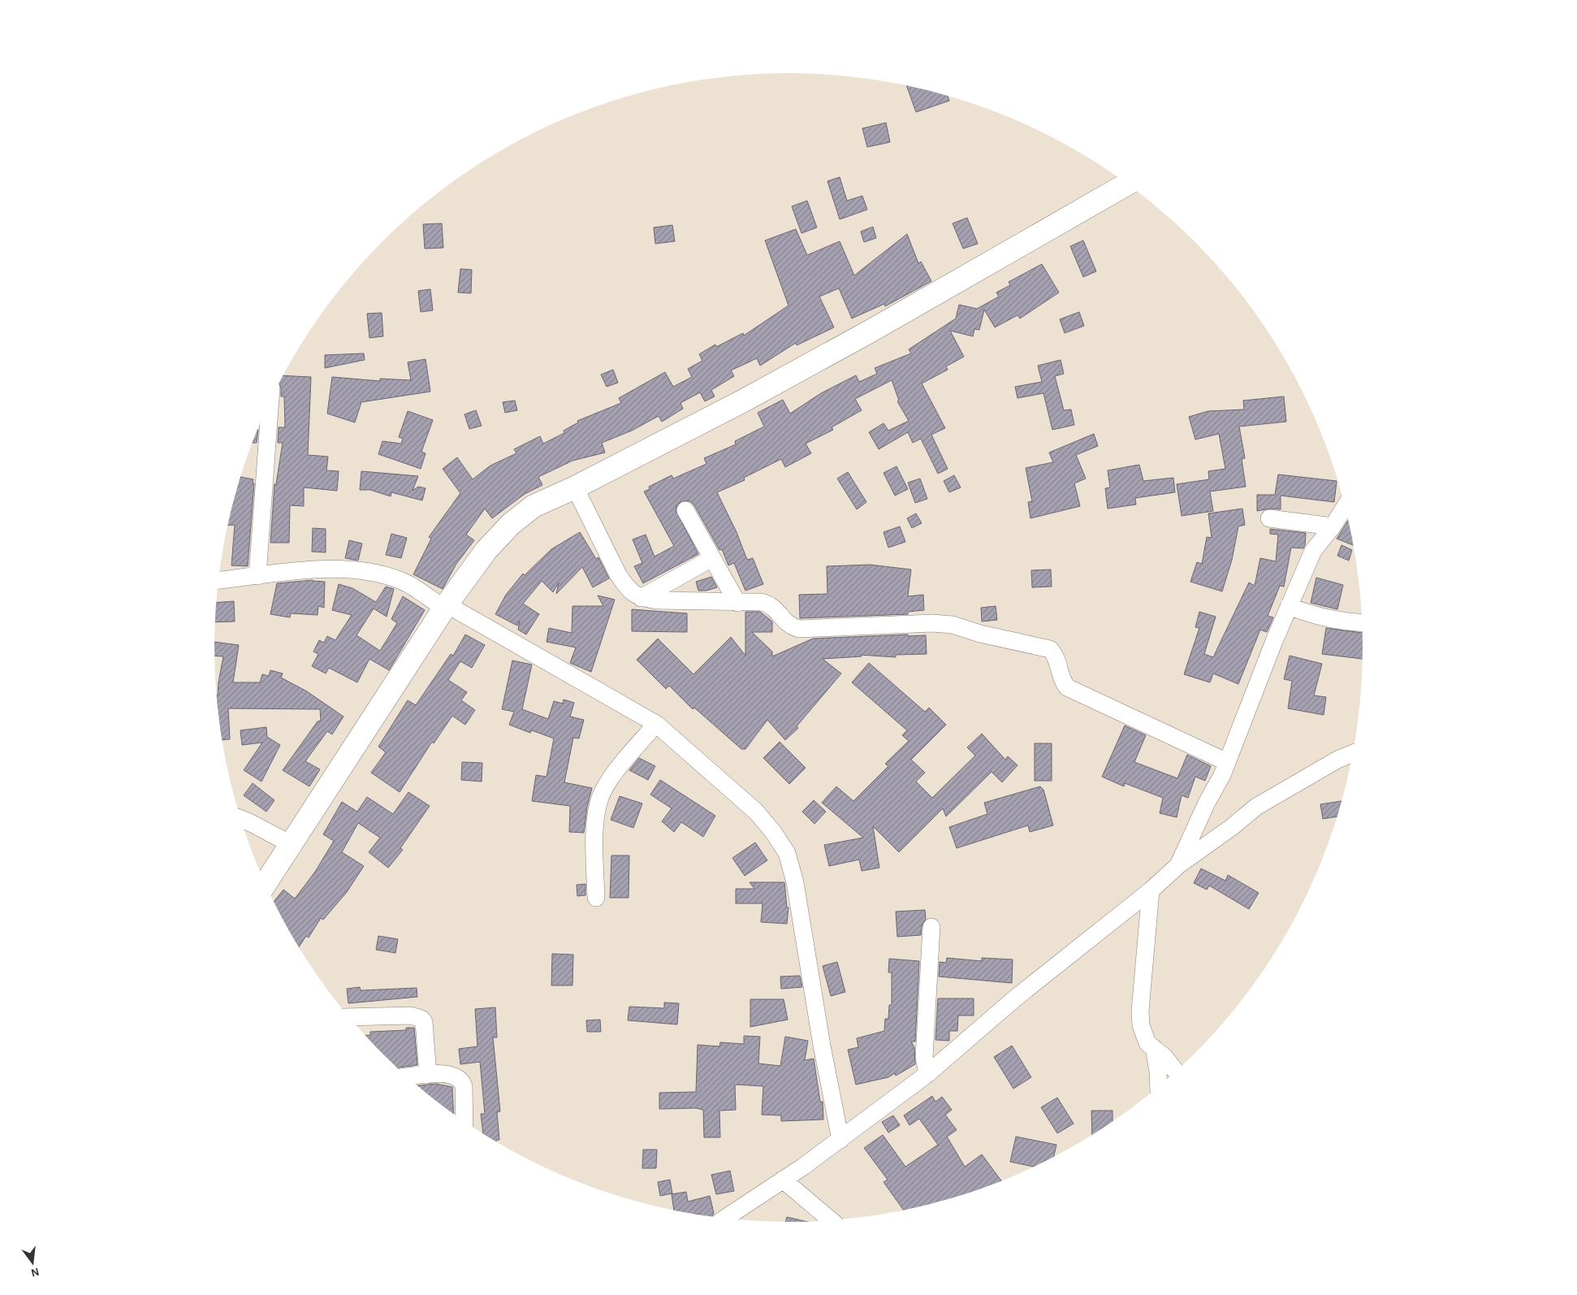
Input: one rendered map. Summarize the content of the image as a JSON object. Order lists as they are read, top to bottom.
{
  "north": "bottom"
}
